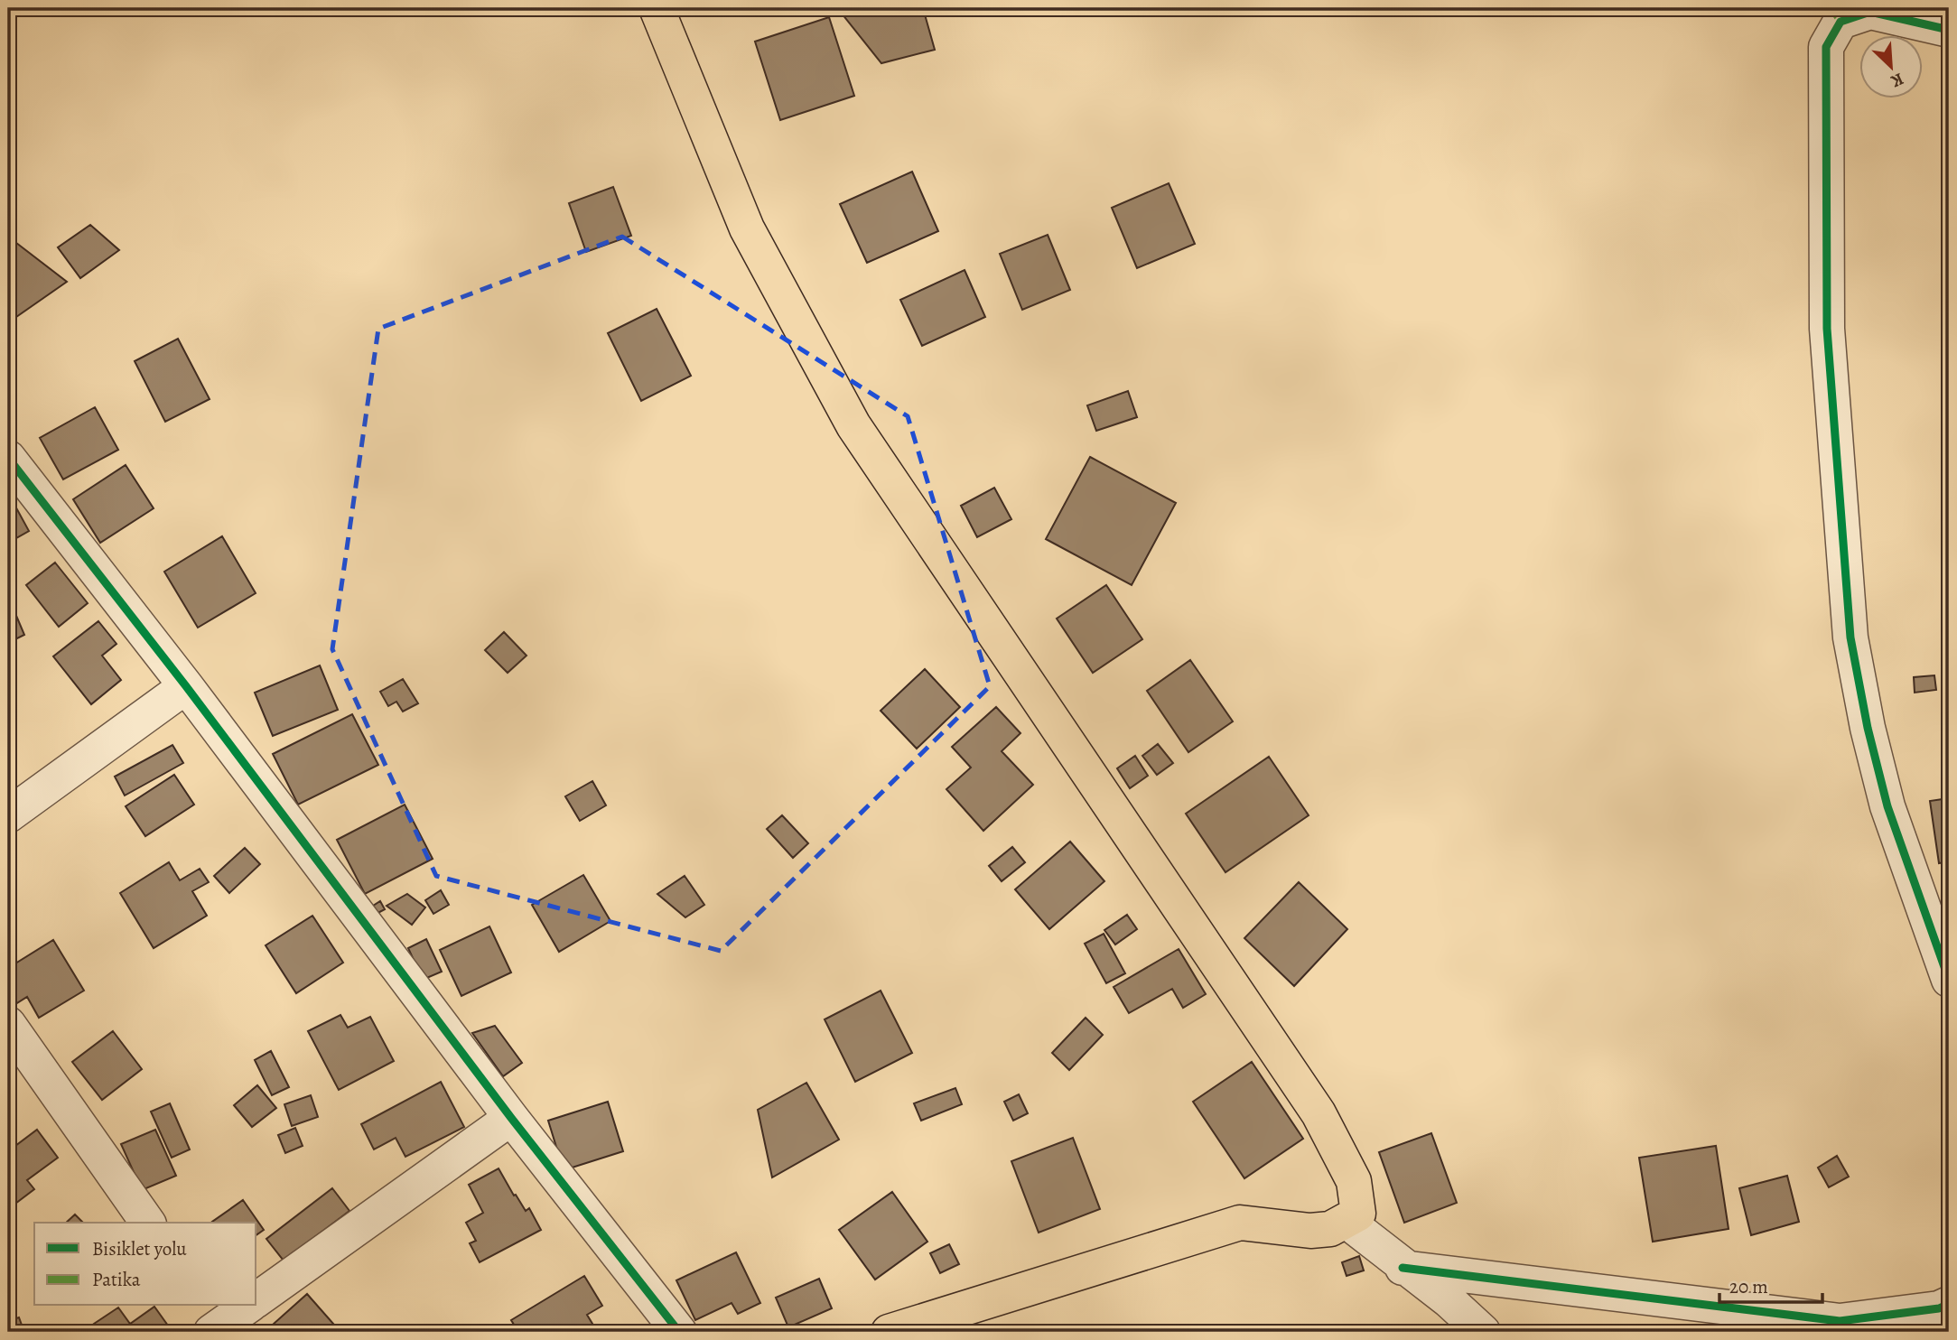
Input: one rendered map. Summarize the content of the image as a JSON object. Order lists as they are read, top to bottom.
{
  "legend": ["Bisiklet yolu", "Patika"],
  "scale_bar": "20 m",
  "north": "bottom right"
}
